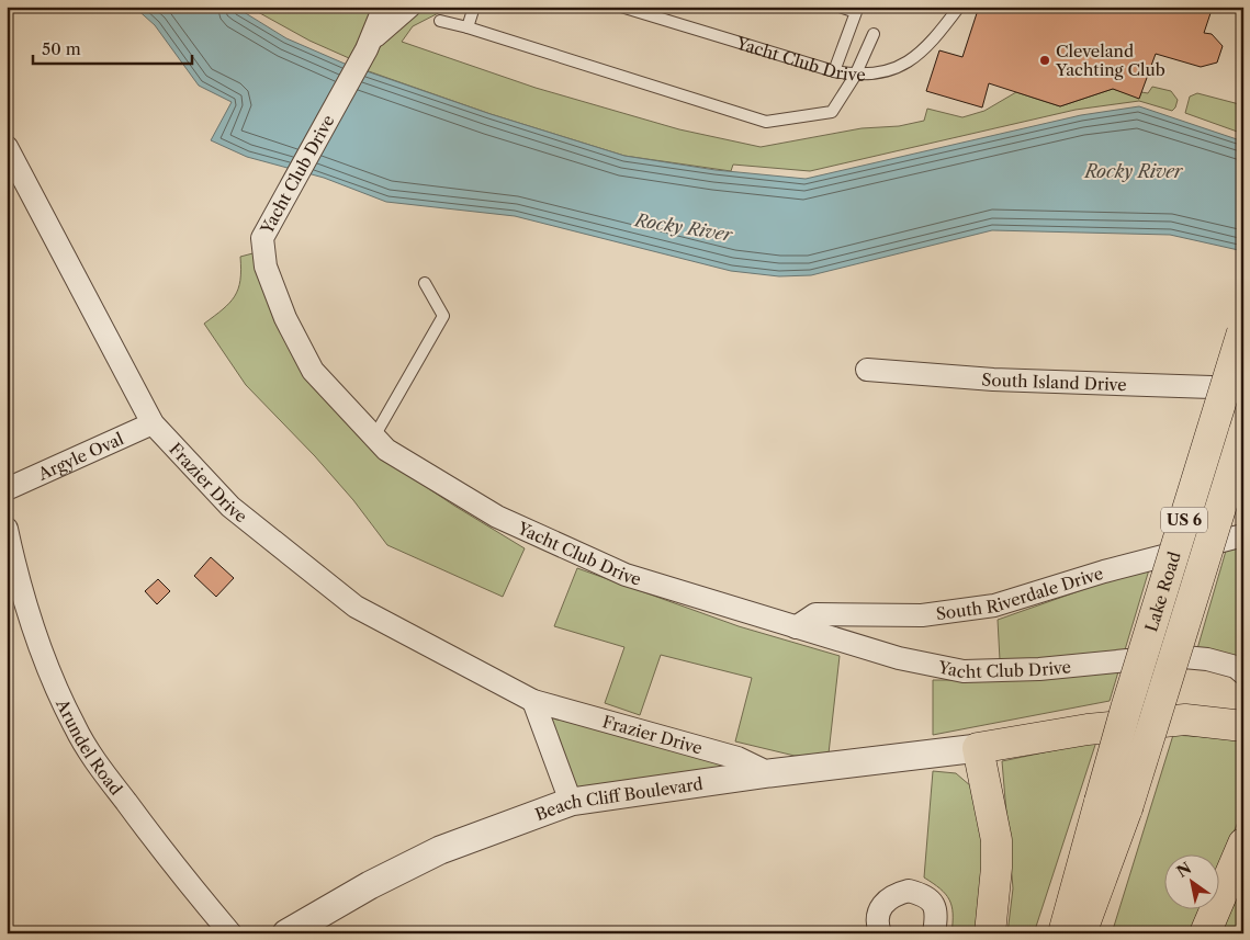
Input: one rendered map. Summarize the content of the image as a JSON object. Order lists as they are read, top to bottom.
{
  "streets": {
    "main road": ["US 6", "Lake Road"],
    "street": [
      "Yacht Club Drive",
      "South Island Drive",
      "Argyle Oval",
      "Frazier Drive",
      "South Riverdale Drive",
      "Arundel Road",
      "Beach Cliff Boulevard"
    ]
  },
  "crossings": [
    ["Yacht Club Drive", "South Riverdale Drive"],
    ["Argyle Oval", "Frazier Drive"],
    ["Frazier Drive", "Beach Cliff Boulevard"]
  ],
  "water": ["Rocky River"],
  "places": ["Cleveland Yachting Club"],
  "scale_bar": "50 m",
  "north": "top left"
}
